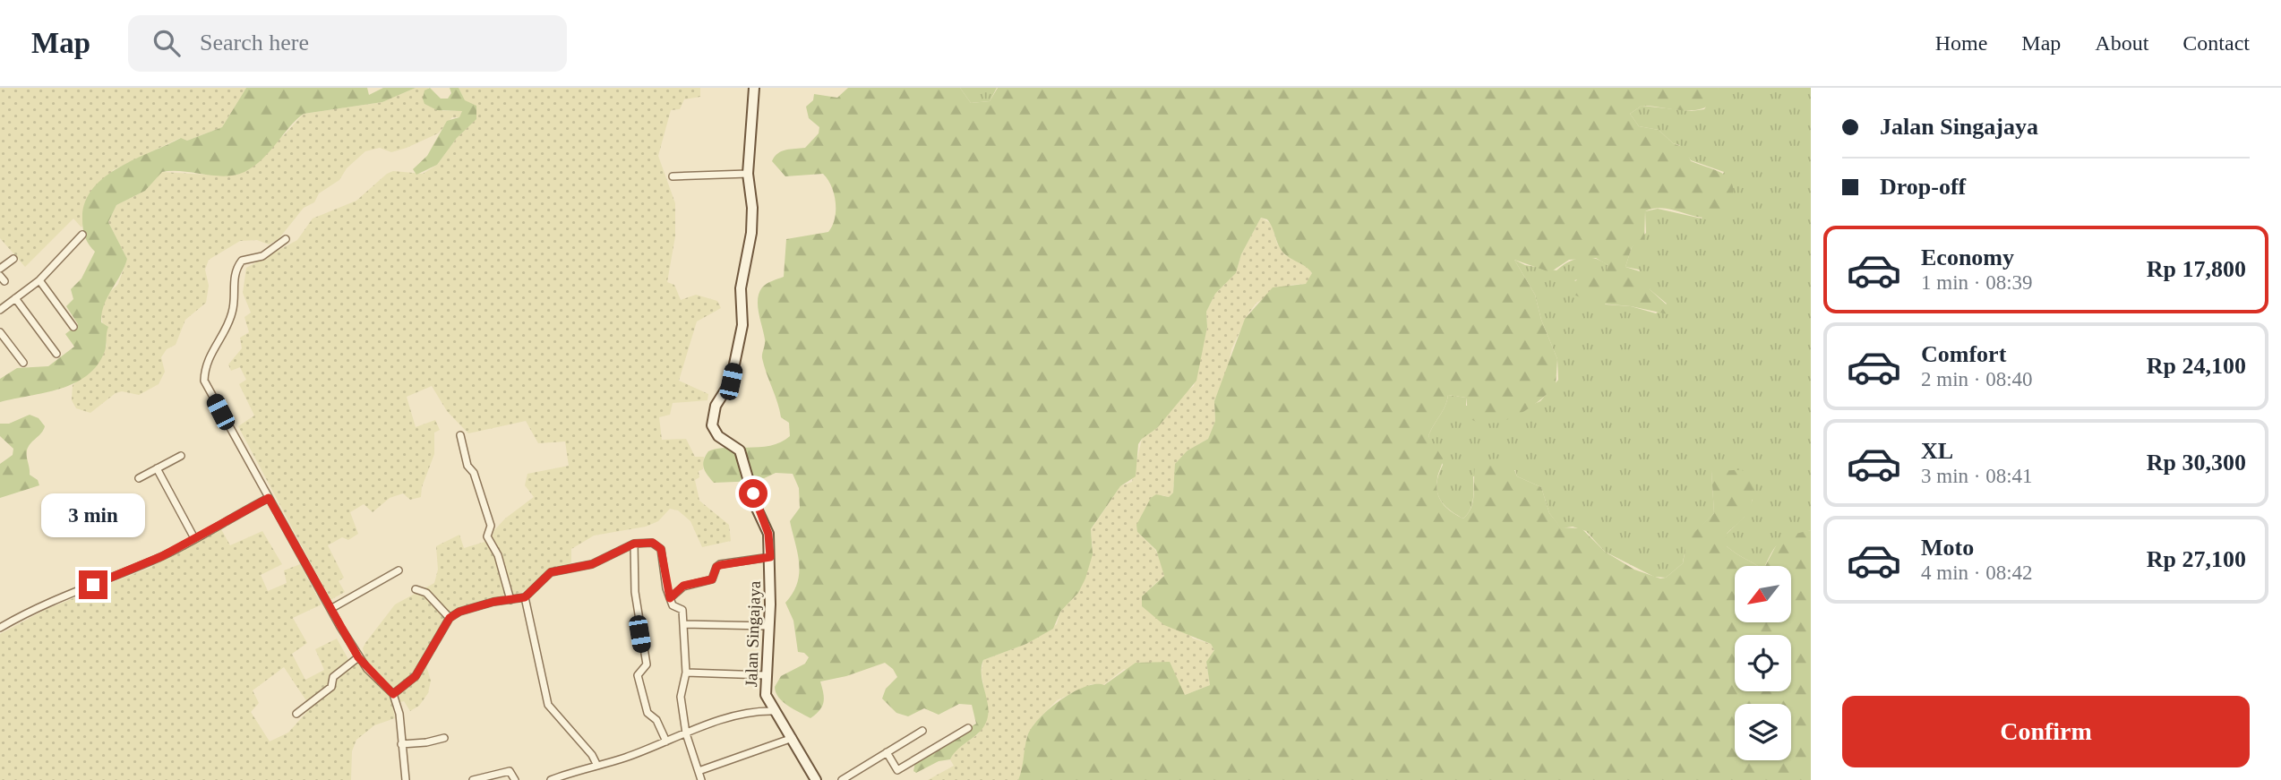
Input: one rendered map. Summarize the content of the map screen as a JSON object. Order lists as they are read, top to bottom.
{
  "streets": {
    "street": ["Jalan Singajaya"]
  },
  "north": "bottom left",
  "page": {
    "header": "Map",
    "search": "Search here",
    "nav": [
      "Home",
      "Map",
      "About",
      "Contact"
    ],
    "banner": ["Jalan Singajaya", "Drop-off"],
    "list": [
      {
        "name": "Economy",
        "note": "1 min · 08:39",
        "value": "Rp 17,800"
      },
      {
        "name": "Comfort",
        "note": "2 min · 08:40",
        "value": "Rp 24,100"
      },
      {
        "name": "XL",
        "note": "3 min · 08:41",
        "value": "Rp 30,300"
      },
      {
        "name": "Moto",
        "note": "4 min · 08:42",
        "value": "Rp 27,100"
      }
    ],
    "bubble": "3 min",
    "buttons": "Confirm"
  }
}
